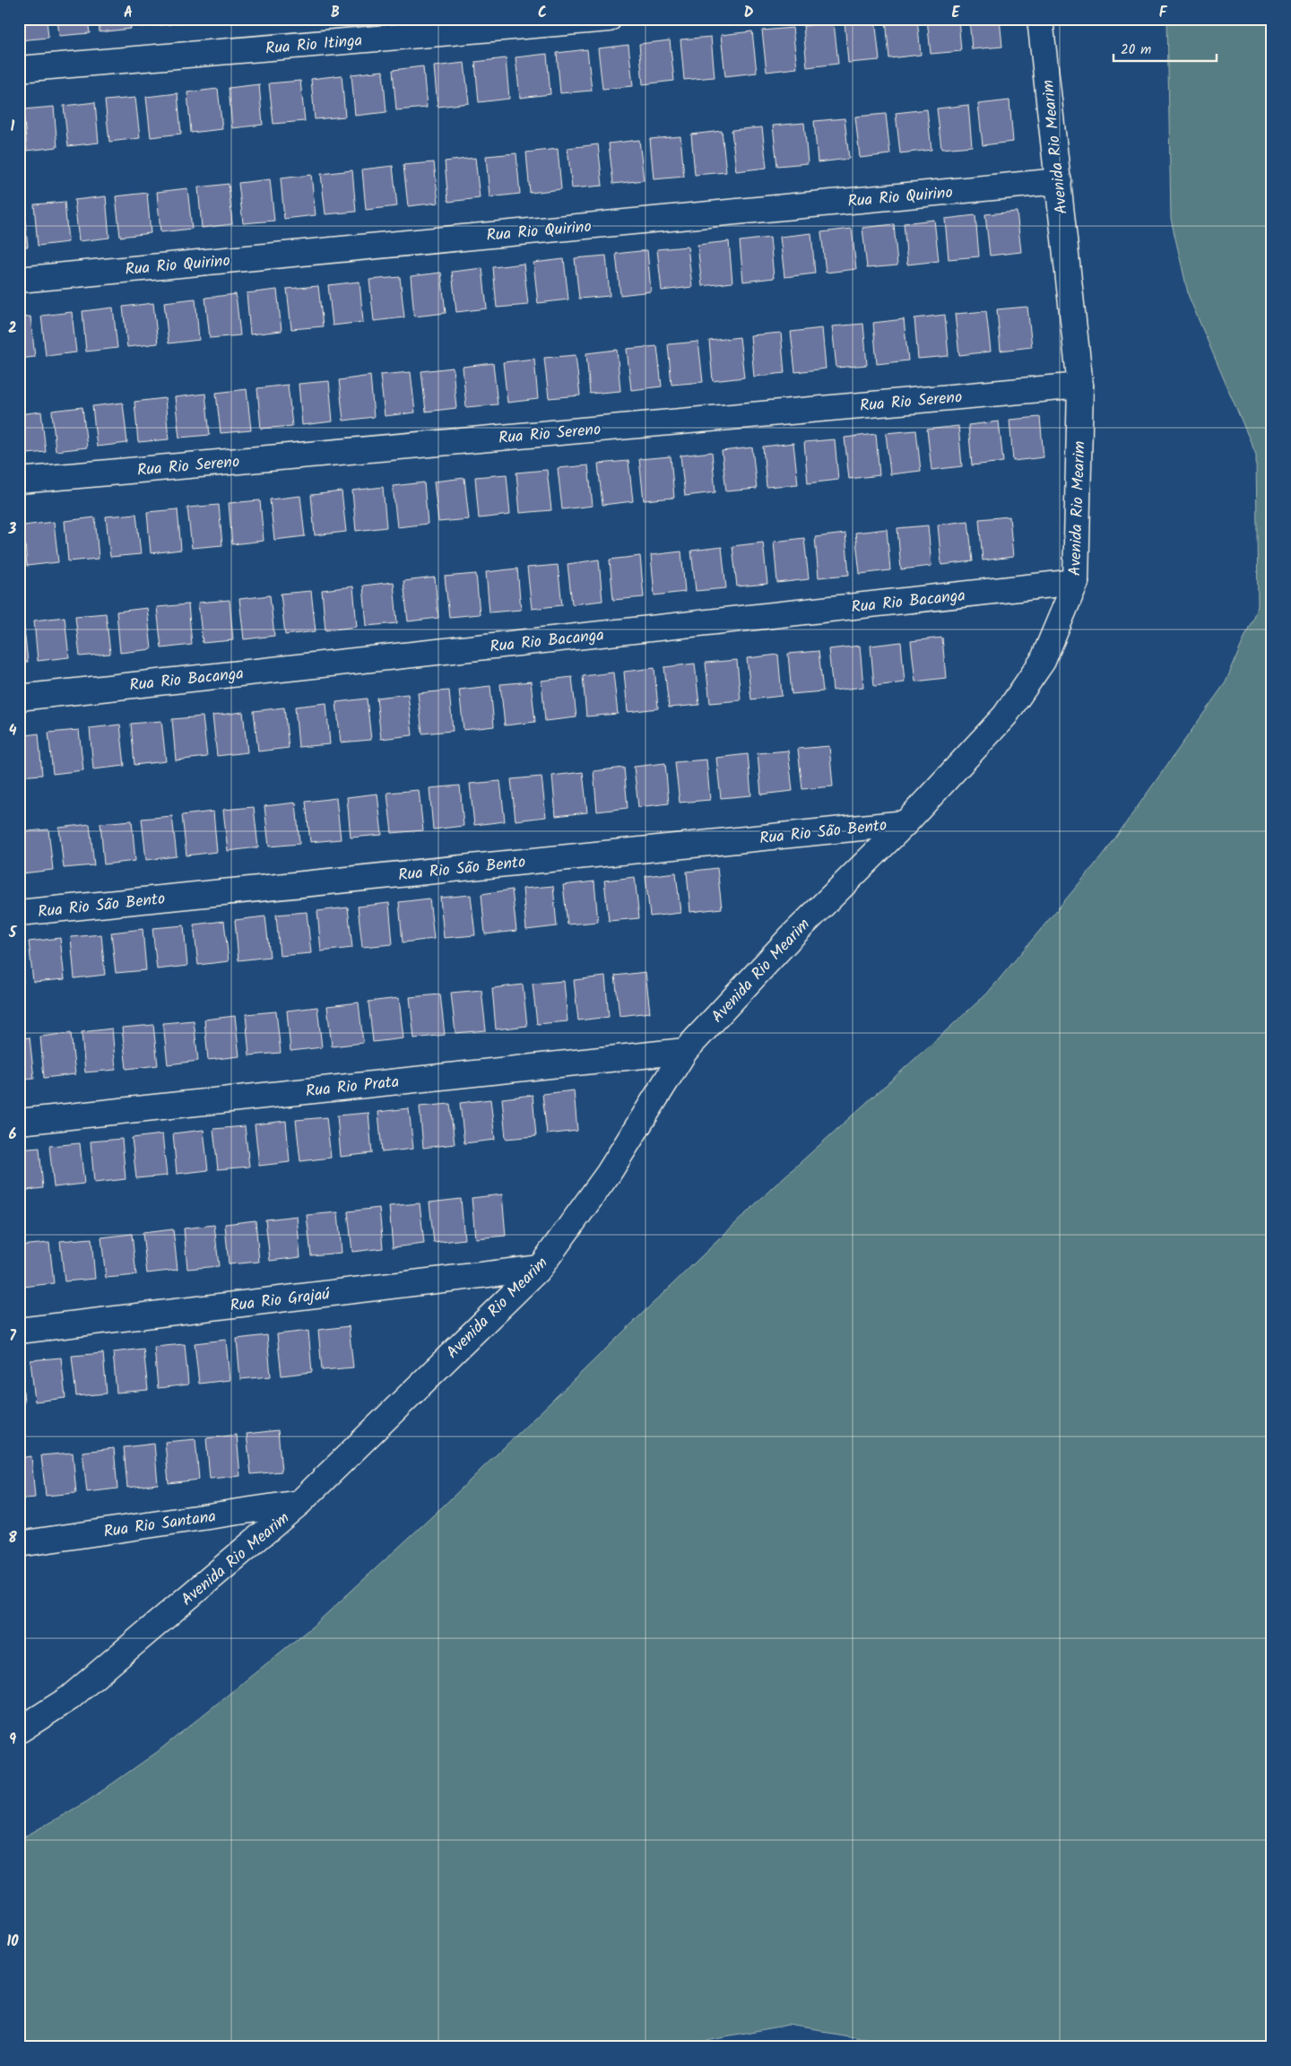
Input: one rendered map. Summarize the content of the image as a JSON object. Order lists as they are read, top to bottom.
{
  "streets": {
    "street": [
      "Rua Rio Itinga",
      "Avenida Rio Mearim",
      "Rua Rio Quirino",
      "Rua Rio Sereno",
      "Rua Rio Bacanga",
      "Rua Rio São Bento",
      "Rua Rio Prata",
      "Rua Rio Grajaú",
      "Rua Rio Santana"
    ]
  },
  "crossings": [
    ["Avenida Rio Mearim", "Rua Rio Quirino"],
    ["Avenida Rio Mearim", "Rua Rio Sereno"],
    ["Avenida Rio Mearim", "Rua Rio Bacanga"],
    ["Avenida Rio Mearim", "Rua Rio São Bento"],
    ["Avenida Rio Mearim", "Rua Rio Prata"],
    ["Avenida Rio Mearim", "Rua Rio Grajaú"],
    ["Avenida Rio Mearim", "Rua Rio Santana"]
  ],
  "scale_bar": "20 m",
  "grid": {
    "columns": [
      "A",
      "B",
      "C",
      "D",
      "E",
      "F"
    ],
    "rows": [
      "1",
      "2",
      "3",
      "4",
      "5",
      "6",
      "7",
      "8",
      "9",
      "10"
    ]
  }
}
